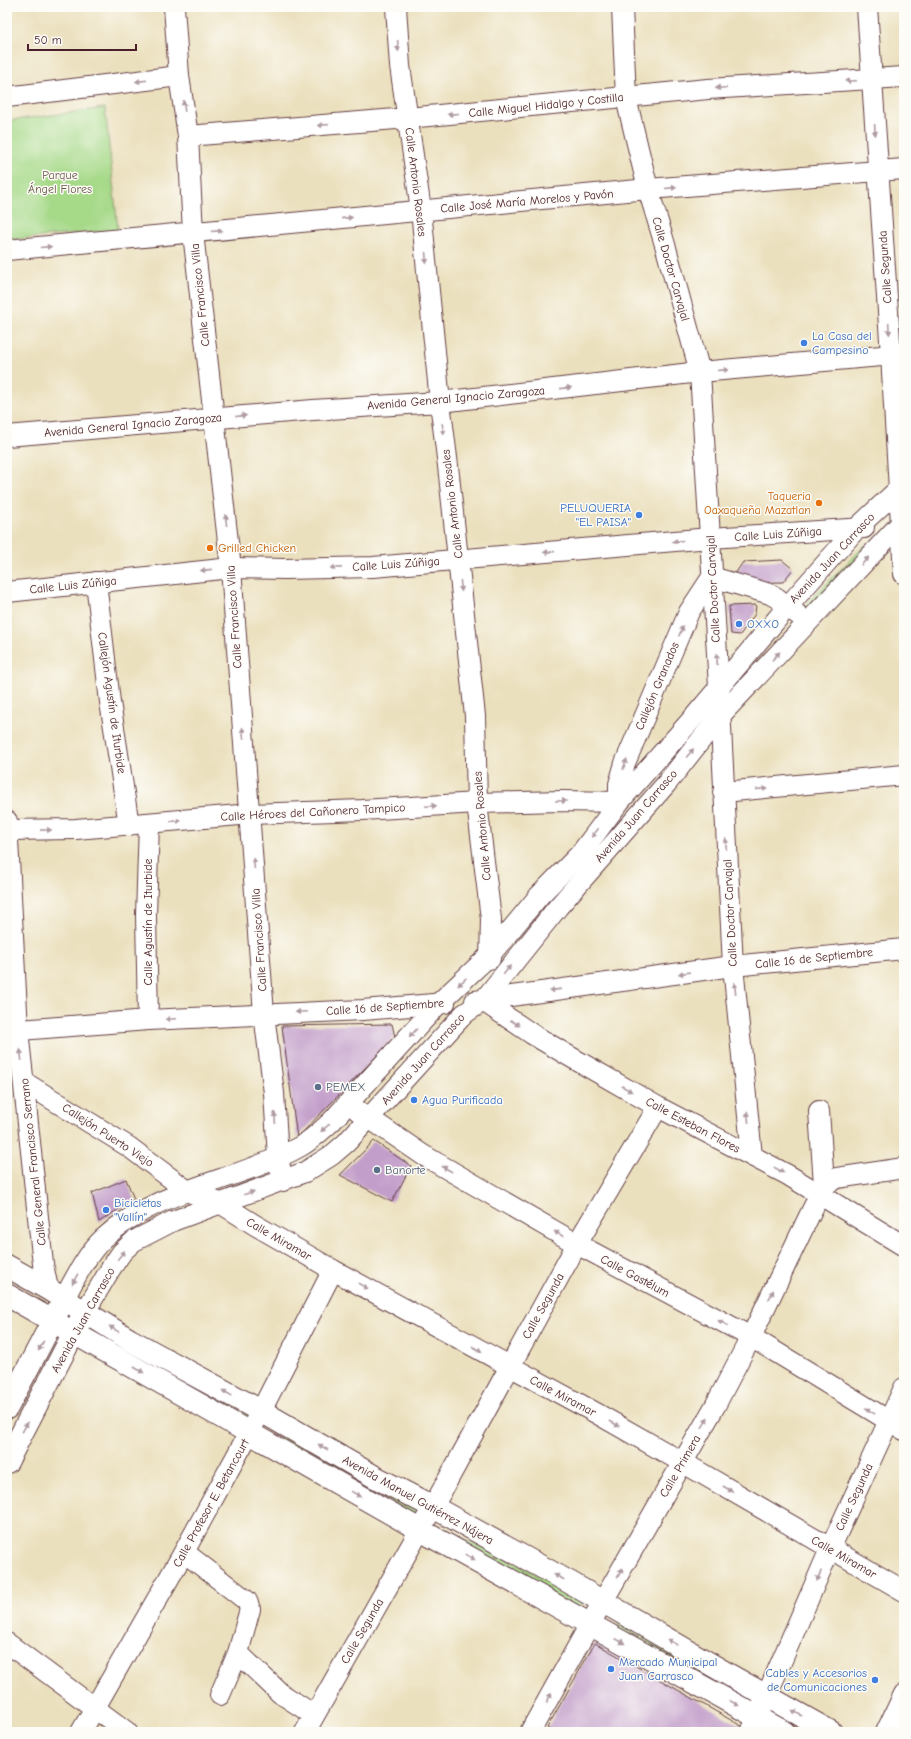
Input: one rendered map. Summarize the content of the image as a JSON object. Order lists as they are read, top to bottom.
{
  "streets": {
    "main road": ["Avenida Juan Carrasco", "Avenida Manuel Gutiérrez Nájera"],
    "street": [
      "Calle Miguel Hidalgo y Costilla",
      "Calle Antonio Rosales",
      "Calle José María Morelos y Pavón",
      "Calle Segunda",
      "Calle Doctor Carvajal",
      "Calle Francisco Villa",
      "Avenida General Ignacio Zaragoza",
      "Calle Luis Zúñiga",
      "Callejón Granados",
      "Callejón Agustín de Iturbide",
      "Calle Héroes del Cañonero Tampico",
      "Calle Agustín de Iturbide",
      "Calle 16 de Septiembre",
      "Calle Esteban Flores",
      "Callejón Puerto Viejo",
      "Calle General Francisco Serrano",
      "Calle Miramar",
      "Calle Gastélum",
      "Calle Primera",
      "Calle Profesor E. Betancourt"
    ]
  },
  "crossings": [
    ["Calle Miguel Hidalgo y Costilla", "Calle Antonio Rosales"],
    ["Calle Miguel Hidalgo y Costilla", "Calle Segunda"],
    ["Calle Miguel Hidalgo y Costilla", "Calle Doctor Carvajal"],
    ["Calle Miguel Hidalgo y Costilla", "Calle Francisco Villa"],
    ["Calle Antonio Rosales", "Calle José María Morelos y Pavón"],
    ["Calle Antonio Rosales", "Avenida General Ignacio Zaragoza"],
    ["Calle Antonio Rosales", "Calle Luis Zúñiga"],
    ["Calle Antonio Rosales", "Avenida Juan Carrasco"],
    ["Calle Antonio Rosales", "Calle Héroes del Cañonero Tampico"],
    ["Calle Antonio Rosales", "Calle 16 de Septiembre"],
    ["Calle Antonio Rosales", "Calle Esteban Flores"],
    ["Calle José María Morelos y Pavón", "Calle Segunda"],
    ["Calle José María Morelos y Pavón", "Calle Doctor Carvajal"],
    ["Calle José María Morelos y Pavón", "Calle Francisco Villa"],
    ["Calle Segunda", "Avenida General Ignacio Zaragoza"],
    ["Calle Segunda", "Calle Luis Zúñiga"],
    ["Calle Segunda", "Avenida Juan Carrasco"],
    ["Calle Segunda", "Calle Esteban Flores"],
    ["Calle Segunda", "Calle Miramar"],
    ["Calle Segunda", "Calle Gastélum"],
    ["Calle Segunda", "Avenida Manuel Gutiérrez Nájera"],
    ["Calle Doctor Carvajal", "Avenida General Ignacio Zaragoza"],
    ["Calle Doctor Carvajal", "Calle Luis Zúñiga"],
    ["Calle Doctor Carvajal", "Avenida Juan Carrasco"],
    ["Calle Doctor Carvajal", "Callejón Granados"],
    ["Calle Doctor Carvajal", "Calle 16 de Septiembre"],
    ["Calle Doctor Carvajal", "Calle Esteban Flores"],
    ["Calle Francisco Villa", "Avenida General Ignacio Zaragoza"],
    ["Calle Francisco Villa", "Calle Luis Zúñiga"],
    ["Calle Francisco Villa", "Avenida Juan Carrasco"],
    ["Calle Francisco Villa", "Calle Héroes del Cañonero Tampico"],
    ["Calle Francisco Villa", "Calle 16 de Septiembre"],
    ["Calle Luis Zúñiga", "Avenida Juan Carrasco"],
    ["Calle Luis Zúñiga", "Callejón Agustín de Iturbide"],
    ["Avenida Juan Carrasco", "Callejón Granados"],
    ["Avenida Juan Carrasco", "Calle Héroes del Cañonero Tampico"],
    ["Avenida Juan Carrasco", "Calle 16 de Septiembre"],
    ["Avenida Juan Carrasco", "Calle Esteban Flores"],
    ["Avenida Juan Carrasco", "Callejón Puerto Viejo"],
    ["Avenida Juan Carrasco", "Calle General Francisco Serrano"],
    ["Avenida Juan Carrasco", "Calle Miramar"],
    ["Avenida Juan Carrasco", "Calle Gastélum"],
    ["Avenida Juan Carrasco", "Avenida Manuel Gutiérrez Nájera"],
    ["Callejón Granados", "Calle Héroes del Cañonero Tampico"],
    ["Callejón Agustín de Iturbide", "Calle Héroes del Cañonero Tampico"],
    ["Calle Héroes del Cañonero Tampico", "Calle Agustín de Iturbide"],
    ["Calle Héroes del Cañonero Tampico", "Calle General Francisco Serrano"],
    ["Calle Agustín de Iturbide", "Calle 16 de Septiembre"],
    ["Calle 16 de Septiembre", "Calle Esteban Flores"],
    ["Calle 16 de Septiembre", "Calle General Francisco Serrano"],
    ["Calle Esteban Flores", "Calle Primera"],
    ["Callejón Puerto Viejo", "Calle General Francisco Serrano"],
    ["Callejón Puerto Viejo", "Calle Miramar"],
    ["Calle General Francisco Serrano", "Avenida Manuel Gutiérrez Nájera"],
    ["Calle Miramar", "Calle Primera"],
    ["Calle Miramar", "Calle Profesor E. Betancourt"],
    ["Calle Gastélum", "Calle Primera"],
    ["Calle Primera", "Avenida Manuel Gutiérrez Nájera"],
    ["Avenida Manuel Gutiérrez Nájera", "Calle Profesor E. Betancourt"]
  ],
  "one_way": [
    "Calle Miguel Hidalgo y Costilla",
    "Calle Antonio Rosales",
    "Calle José María Morelos y Pavón",
    "Calle Doctor Carvajal",
    "Calle Francisco Villa",
    "Avenida General Ignacio Zaragoza",
    "Calle Luis Zúñiga",
    "Callejón Granados",
    "Calle Héroes del Cañonero Tampico",
    "Calle 16 de Septiembre",
    "Calle Esteban Flores",
    "Calle Miramar",
    "Calle Gastélum",
    "Calle Primera"
  ],
  "parks": ["Parque Ángel Flores"],
  "places": [
    "La Casa del Campesino",
    "Taqueria Oaxaqueña Mazatlan",
    "PELUQUERIA \"EL PAISA\"",
    "Grilled Chicken",
    "OXXO",
    "PEMEX",
    "Agua Purificada",
    "Banorte",
    "Bicicletas \"Vallín\"",
    "Mercado Municipal Juan Carrasco",
    "Cables y Accesorios de Comunicaciones"
  ],
  "scale_bar": "50 m"
}
